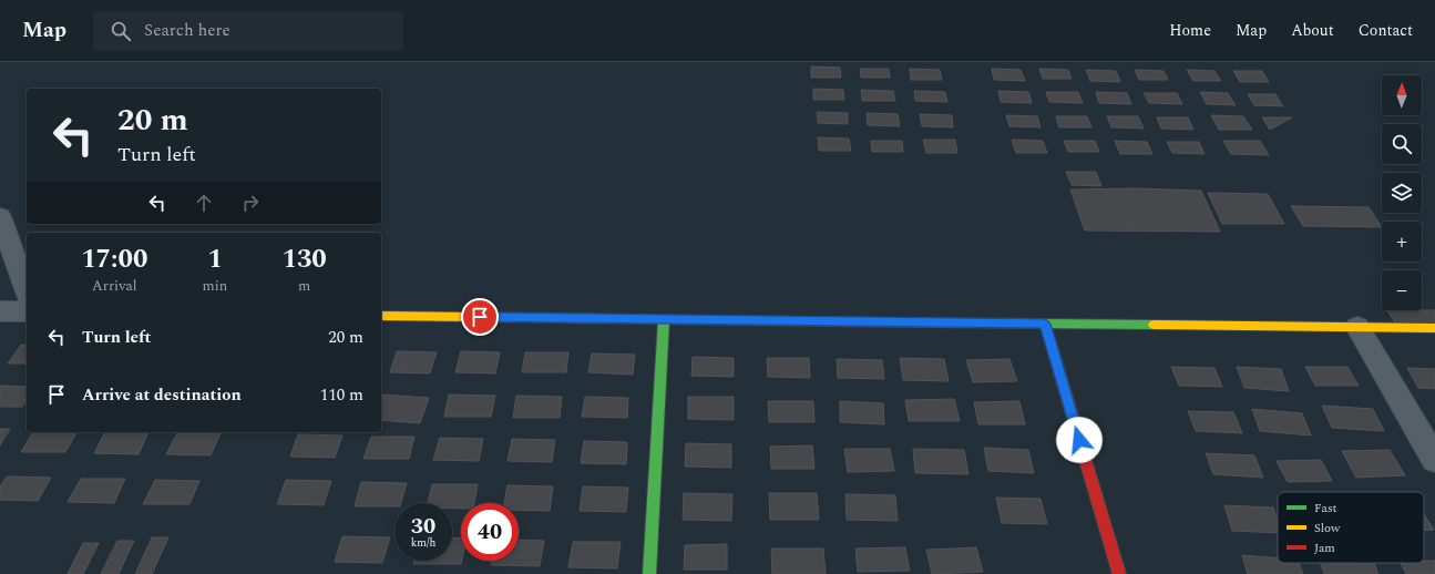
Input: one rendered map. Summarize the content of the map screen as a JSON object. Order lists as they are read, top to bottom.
{
  "legend": ["Fast", "Slow", "Jam"],
  "north": "top",
  "page": {
    "header": "Map",
    "search": "Search here",
    "nav": [
      "Home",
      "Map",
      "About",
      "Contact"
    ],
    "map_buttons": ["+", "−"],
    "turn": ["20 m", "Turn left"],
    "eta": [
      "17:00",
      "Arrival",
      "1",
      "min",
      "130",
      "m"
    ],
    "list": [
      {
        "name": "Turn left",
        "value": "20 m"
      },
      {
        "name": "Arrive at destination",
        "value": "110 m"
      }
    ],
    "speed": "30 km/h",
    "limit": "40"
  }
}
